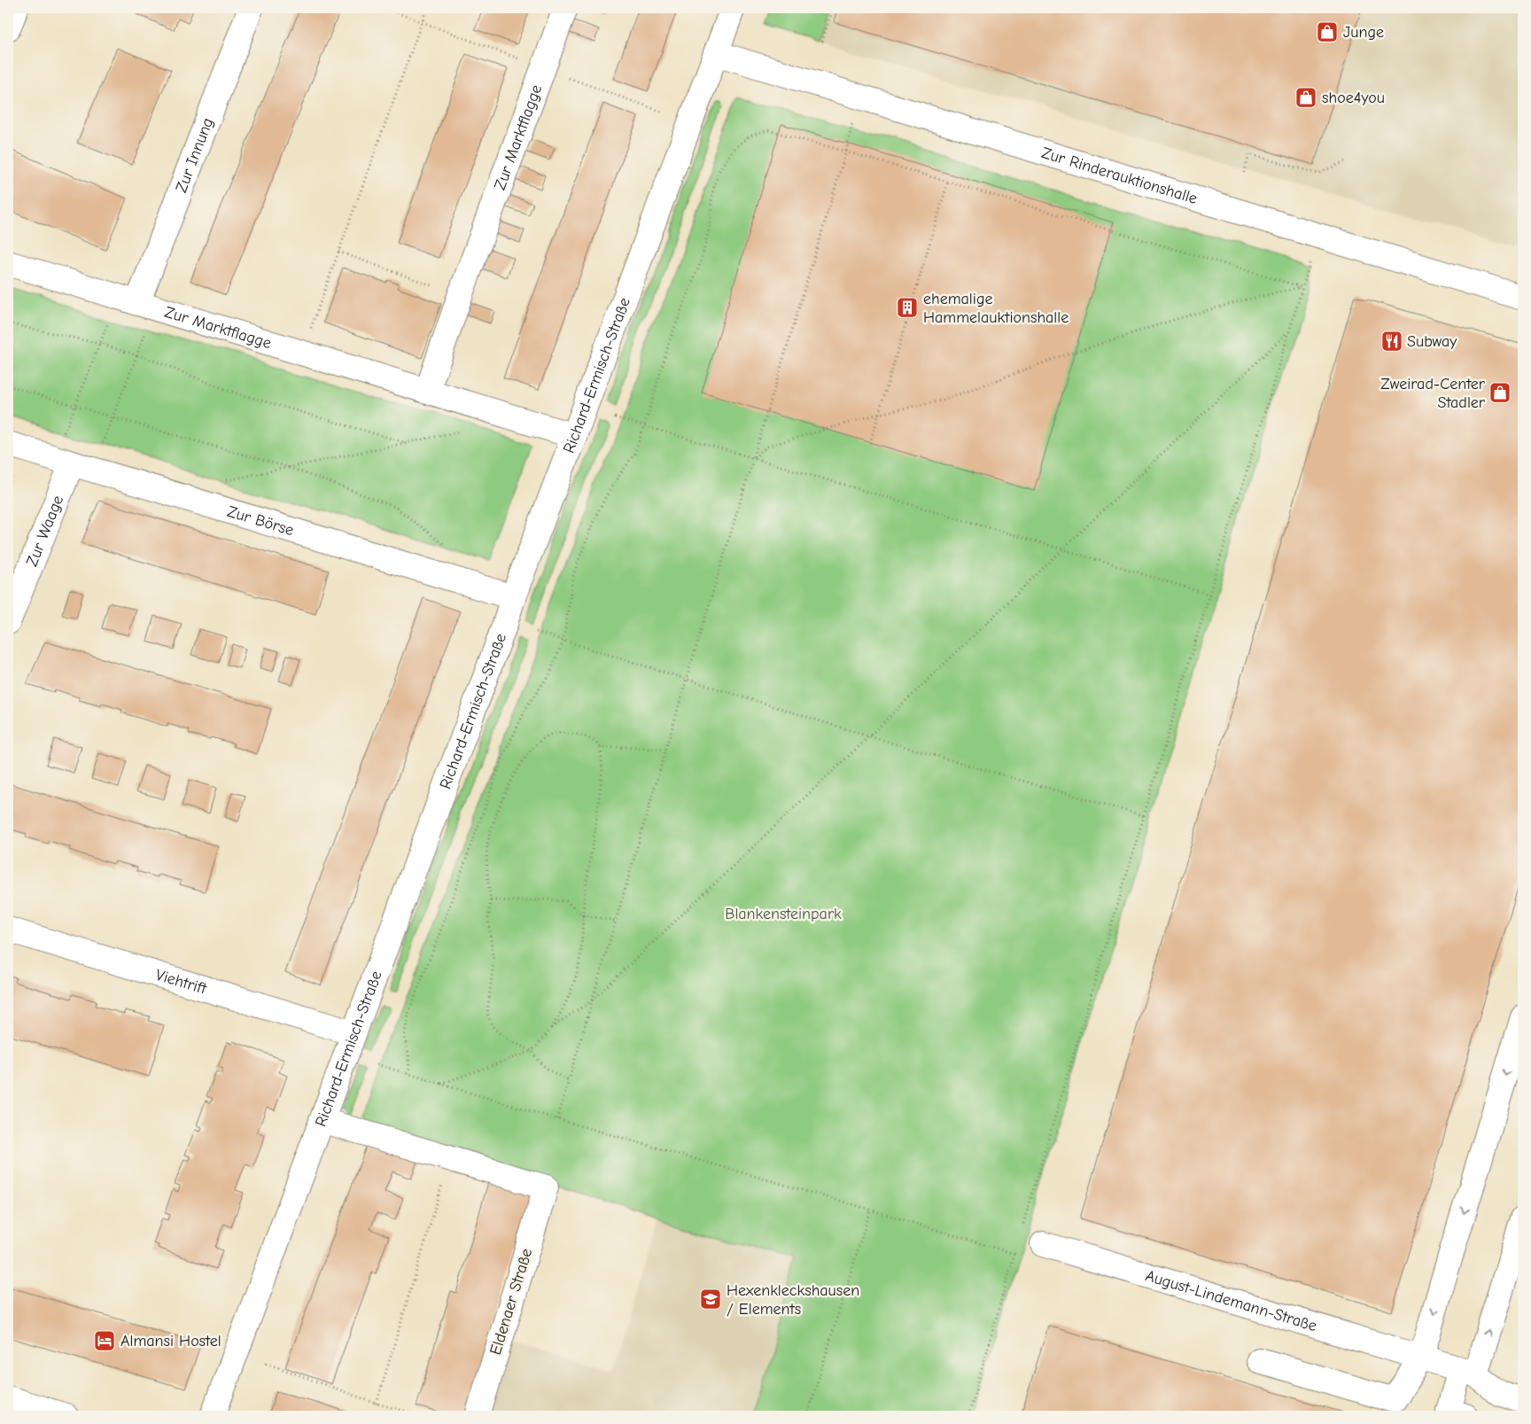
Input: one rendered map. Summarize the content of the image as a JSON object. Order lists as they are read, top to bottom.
{
  "streets": {
    "street": [
      "Zur Marktflagge",
      "Zur Innung",
      "Zur Rinderauktionshalle",
      "Richard-Ermisch-Straße",
      "Zur Börse",
      "Zur Waage",
      "Viehtrift",
      "August-Lindemann-Straße",
      "Eldenaer Straße"
    ]
  },
  "crossings": [
    ["Zur Marktflagge", "Zur Innung"],
    ["Zur Marktflagge", "Richard-Ermisch-Straße"],
    ["Zur Rinderauktionshalle", "Richard-Ermisch-Straße"],
    ["Richard-Ermisch-Straße", "Zur Börse"],
    ["Richard-Ermisch-Straße", "Viehtrift"],
    ["Zur Börse", "Zur Waage"]
  ],
  "parks": ["Blankensteinpark"],
  "places": {
    "shop": ["Junge", "shoe4you", "Zweirad-Center Stadler"],
    "building": ["ehemalige Hammelauktionshalle"],
    "restaurant": ["Subway"],
    "school or university": ["Hexenkleckshausen / Elements"],
    "hotel": ["Almansi Hostel"]
  }
}
